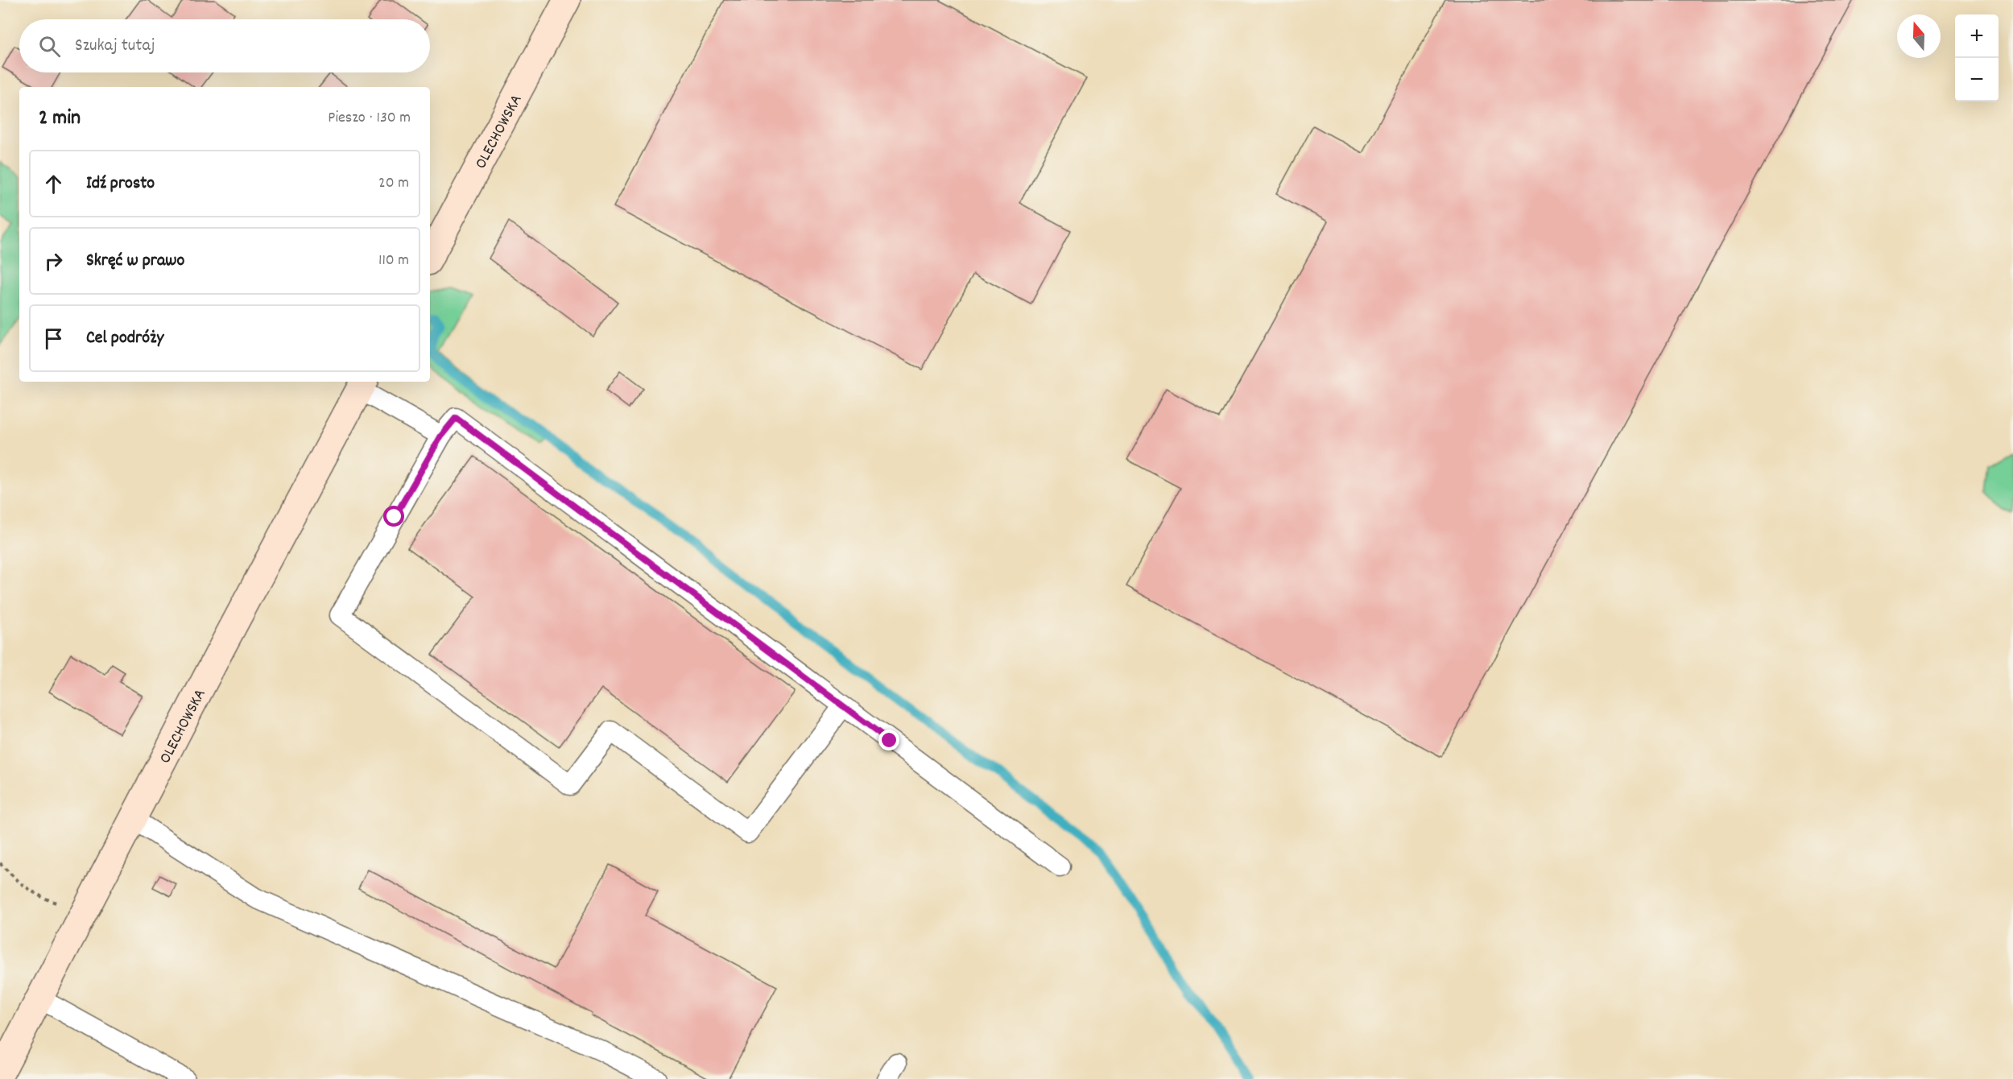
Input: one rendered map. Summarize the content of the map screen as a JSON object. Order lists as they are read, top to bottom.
{
  "streets": {
    "street": ["OLECHOWSKA"]
  },
  "north": "top",
  "page": {
    "map_buttons": ["+", "−"],
    "search": "Szukaj tutaj",
    "heading": ["2 min", "Pieszo · 130 m"],
    "list": [
      ["Idź prosto", "20 m"],
      ["Skręć w prawo", "110 m"],
      "Cel podróży"
    ]
  }
}
